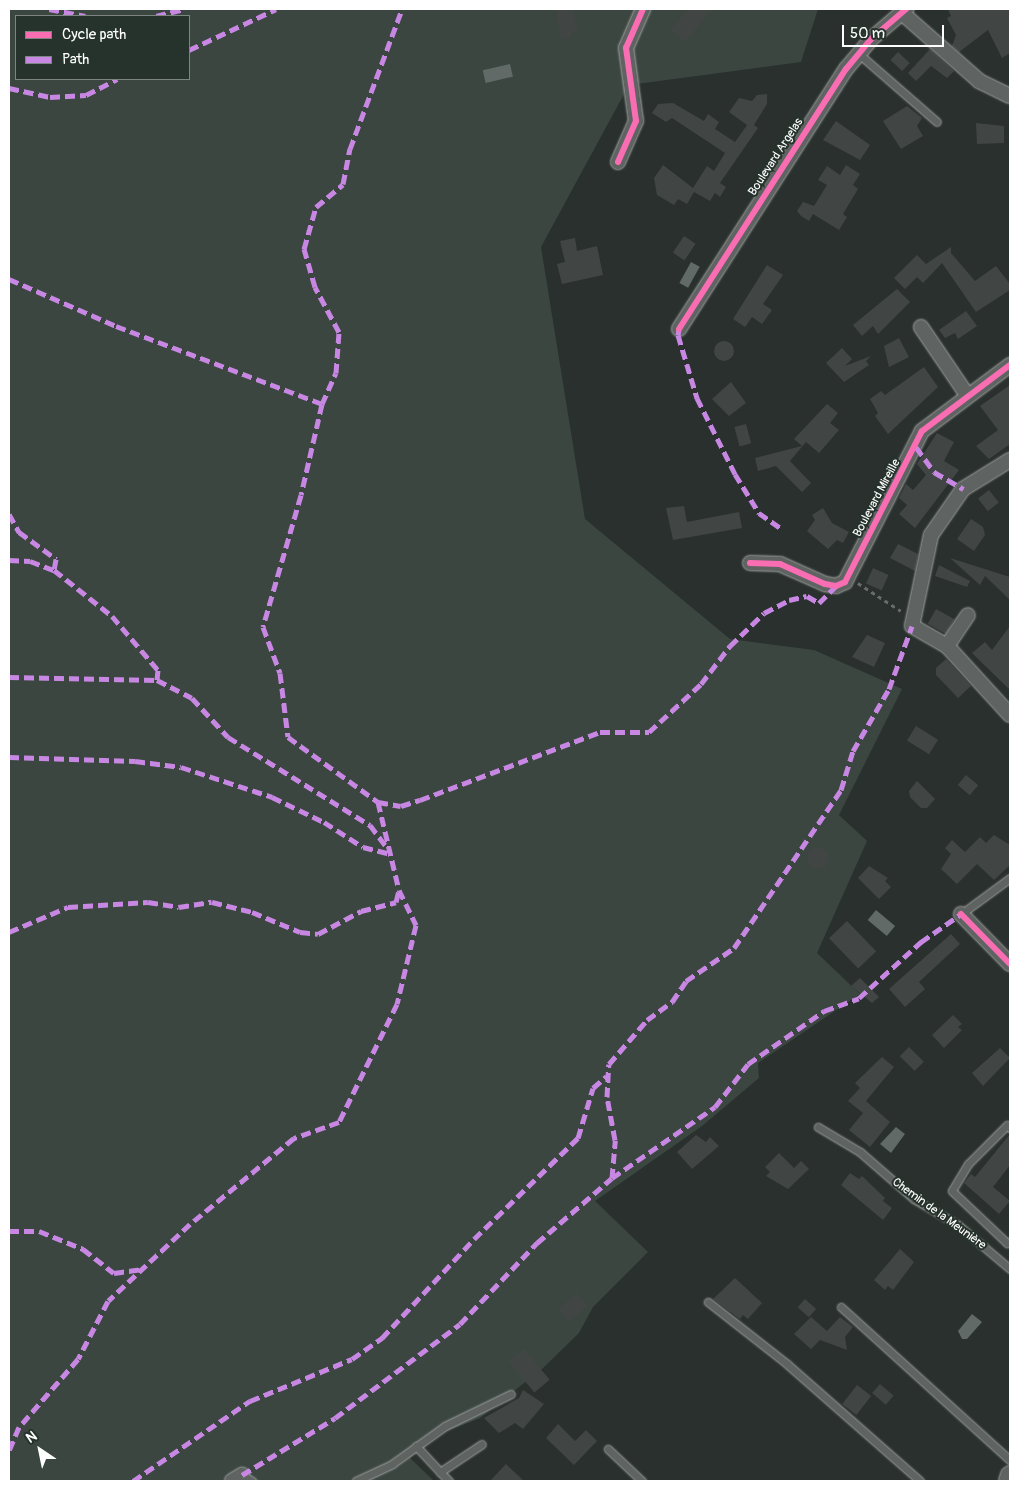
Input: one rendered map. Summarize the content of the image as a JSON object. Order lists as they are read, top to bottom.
{
  "streets": {
    "street": ["Boulevard Argelas", "Boulevard Mireille"],
    "lane": ["Chemin de la Meunière"]
  },
  "legend": ["Cycle path", "Path"],
  "scale_bar": "50 m",
  "north": "top left"
}
